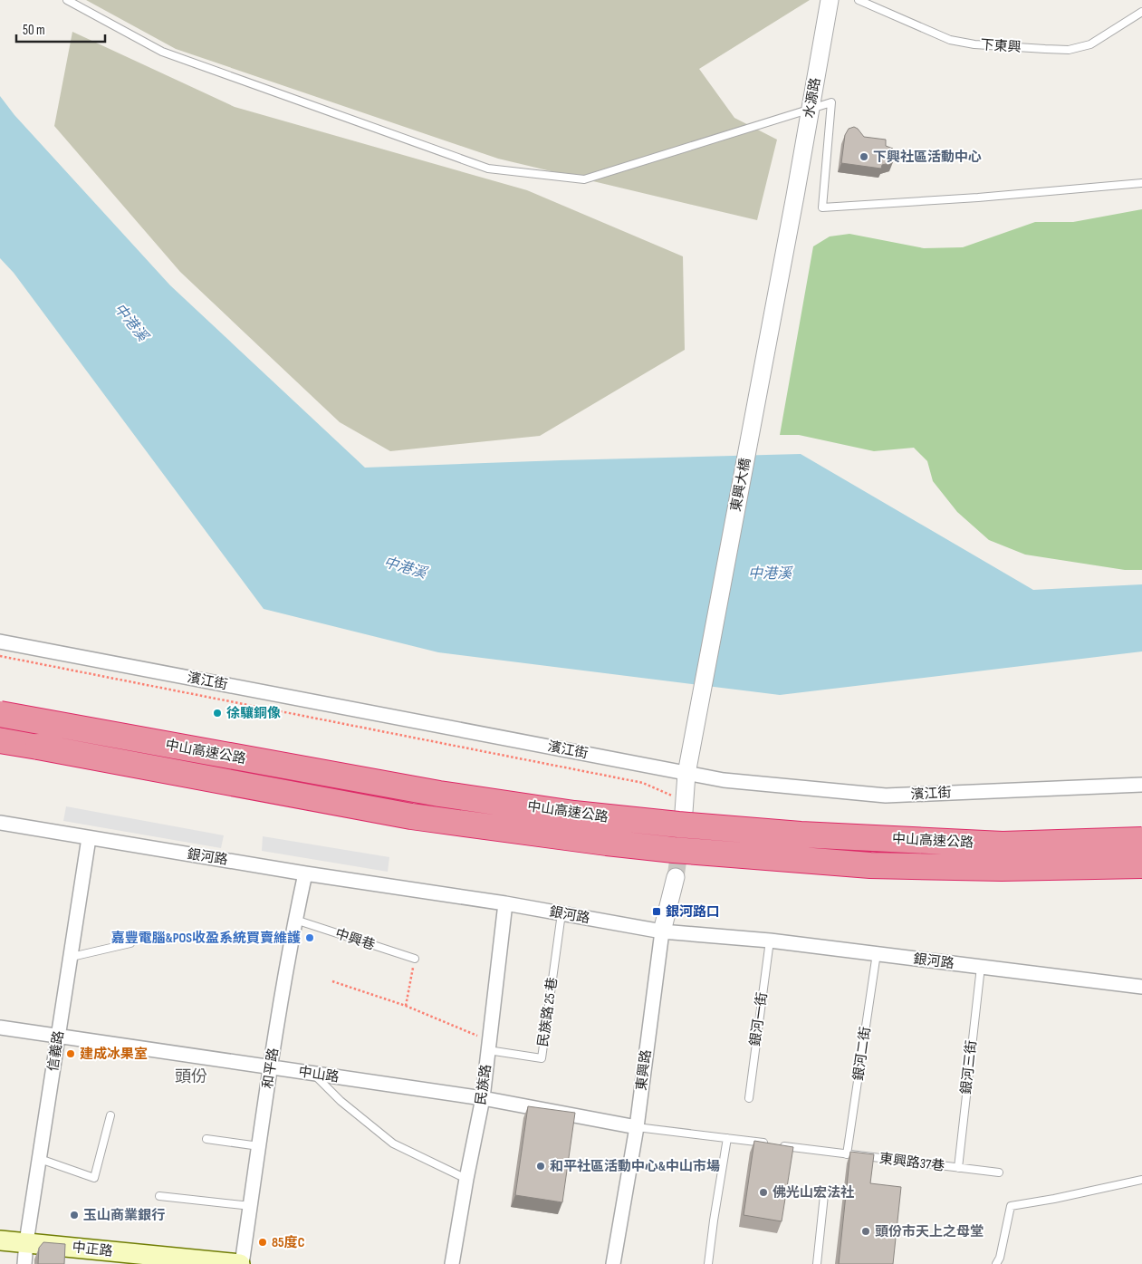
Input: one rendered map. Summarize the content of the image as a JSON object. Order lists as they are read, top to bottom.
{
  "streets": {
    "highway": ["中山高速公路"],
    "main road": ["中正路"],
    "street": [
      "水源路",
      "東興大橋",
      "濱江街",
      "銀河路",
      "信義路",
      "和平路",
      "東興路",
      "中山路",
      "民族路"
    ],
    "lane": [
      "下東興",
      "中興巷",
      "民族路 25 巷",
      "銀河一街",
      "銀河二街",
      "銀河三街",
      "東興路37巷"
    ]
  },
  "crossings": [
    ["水源路", "東興大橋"],
    ["東興大橋", "濱江街"],
    ["銀河路", "民族路 25 巷"],
    ["銀河路", "銀河一街"],
    ["銀河路", "信義路"],
    ["銀河路", "銀河二街"],
    ["銀河路", "銀河三街"],
    ["銀河路", "和平路"],
    ["銀河路", "東興路"],
    ["銀河路", "民族路"],
    ["中興巷", "和平路"],
    ["民族路 25 巷", "民族路"],
    ["信義路", "中山路"],
    ["信義路", "中正路"],
    ["銀河二街", "東興路37巷"],
    ["銀河三街", "東興路37巷"],
    ["和平路", "中山路"],
    ["和平路", "中正路"],
    ["東興路", "中山路"],
    ["中山路", "民族路"]
  ],
  "districts": ["頭份"],
  "water": ["中港溪"],
  "places": {
    "other": [
      "下興社區活動中心",
      "徐驤銅像",
      "嘉豐電腦&POS收盈系統買賣維護",
      "建成冰果室",
      "和平社區活動中心&中山市場",
      "佛光山宏法社",
      "玉山商業銀行",
      "頭份市天上之母堂",
      "85度C"
    ],
    "transit": ["銀河路口"]
  },
  "scale_bar": "50 m"
}
